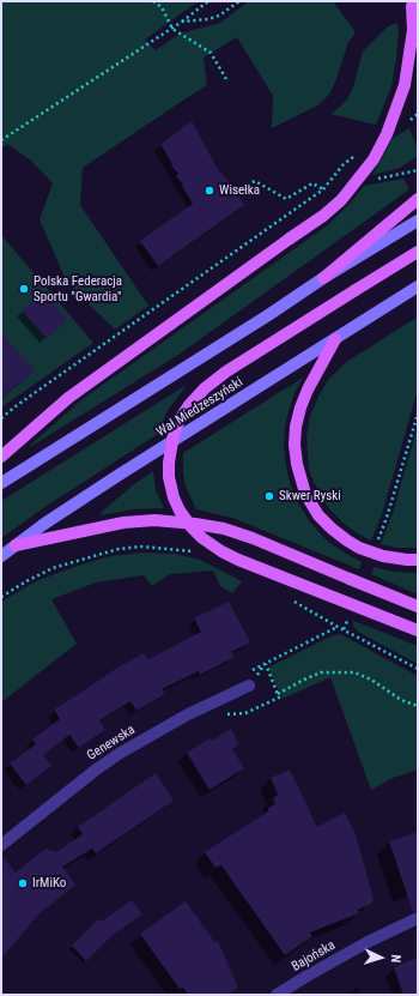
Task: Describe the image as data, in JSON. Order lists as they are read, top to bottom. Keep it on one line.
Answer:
{"streets":{"main road":["Wał Miedzeszyński"],"street":["Genewska","Bajońska"]},"places":["Wisełka","Polska Federacja Sportu \"Gwardia\"","Skwer Ryski","IrMiKo"],"north":"right"}
